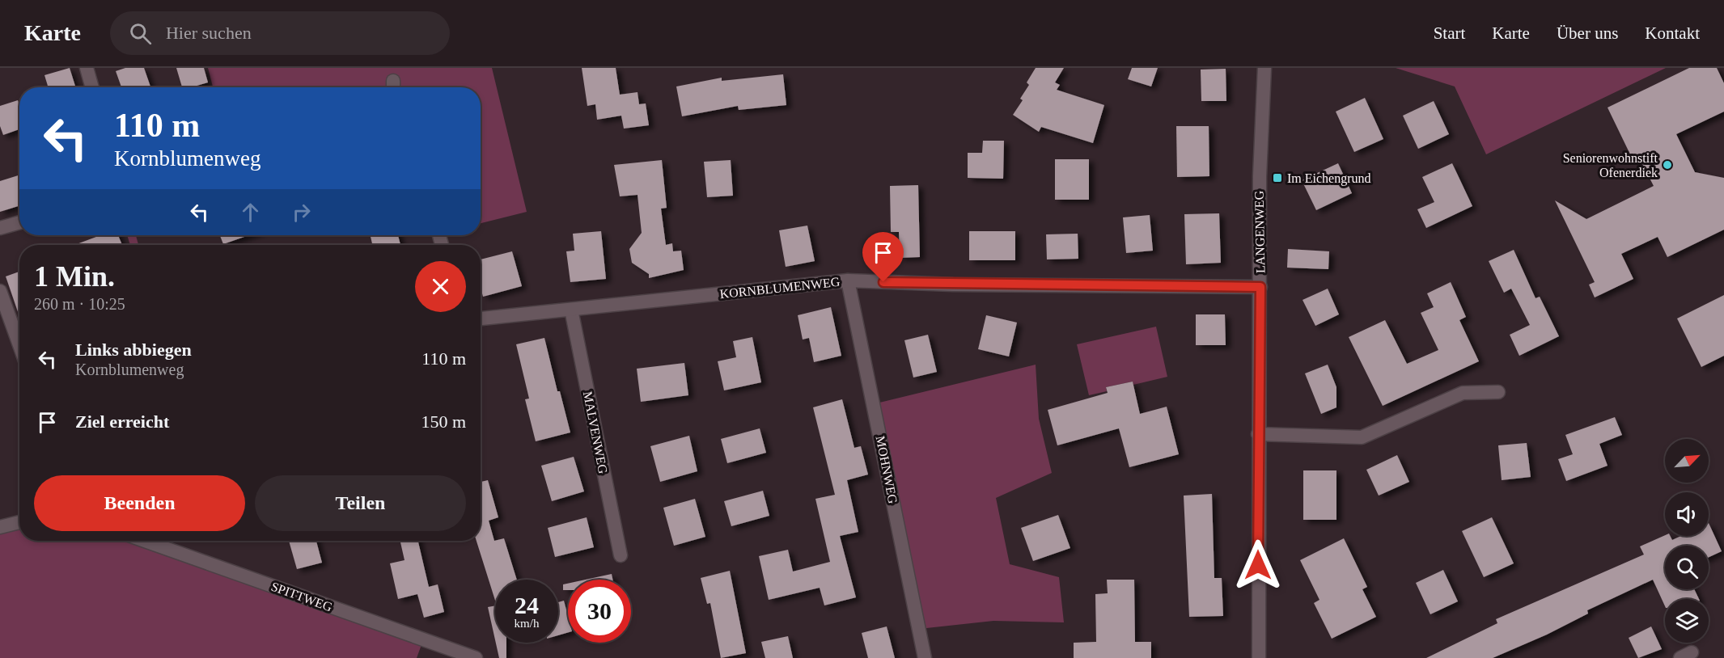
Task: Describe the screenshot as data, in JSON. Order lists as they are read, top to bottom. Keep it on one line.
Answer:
{"streets":{"street":["LANGENWEG","KORNBLUMENWEG","MALVENWEG","MOHNWEG","SPITTWEG"]},"crossings":[["LANGENWEG","KORNBLUMENWEG"],["KORNBLUMENWEG","MALVENWEG"],["KORNBLUMENWEG","MOHNWEG"]],"places":{"other":["Seniorenwohnstift Ofenerdiek"],"transit":["Im Eichengrund"]},"north":"top right","page":{"header":"Karte","search":"Hier suchen","nav":["Start","Karte","Über uns","Kontakt"],"turn":["110 m","Kornblumenweg"],"heading":["1 Min.","260 m · 10:25"],"list":[{"name":"Links abbiegen","note":"Kornblumenweg","value":"110 m"},{"name":"Ziel erreicht","value":"150 m"}],"buttons":["Beenden","Teilen"],"speed":"24 km/h","limit":"30"}}
